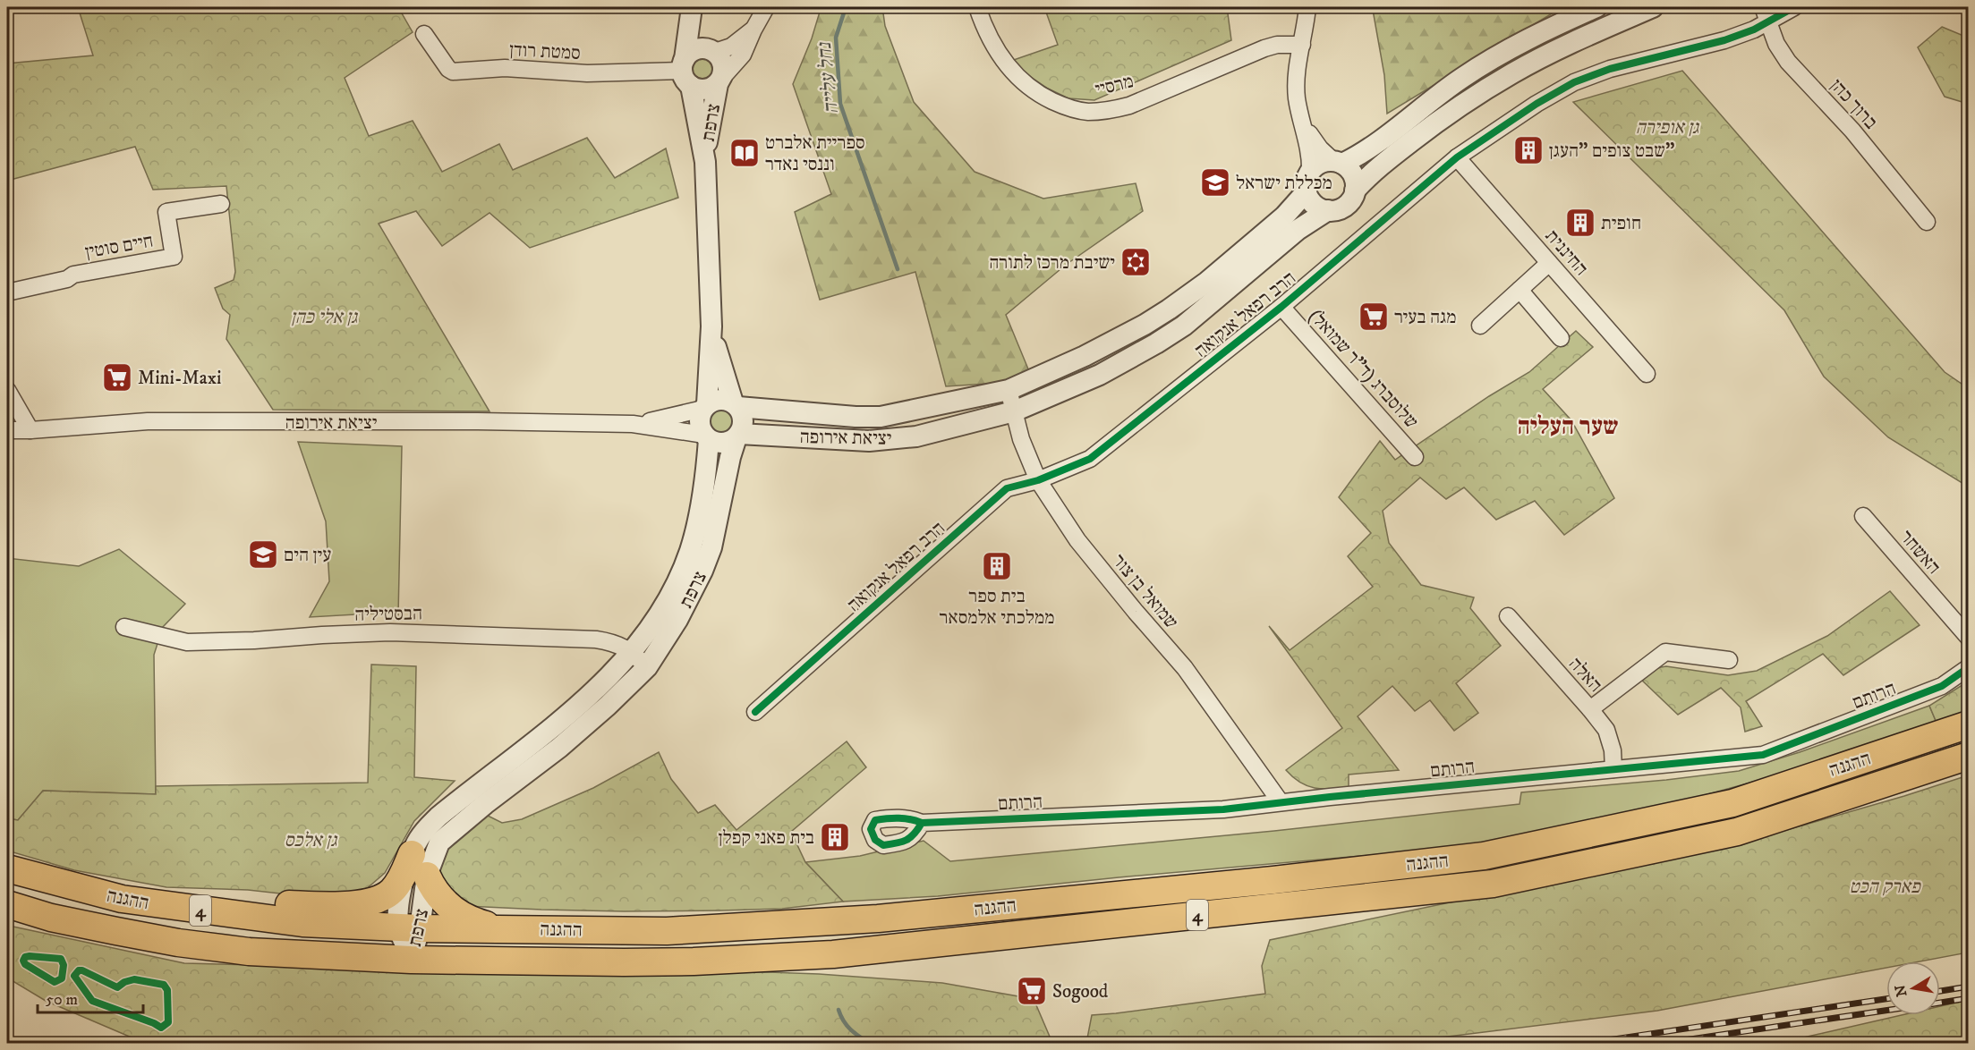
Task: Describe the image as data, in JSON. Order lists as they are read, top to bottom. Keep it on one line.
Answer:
{"streets":{"highway":["ההגנה","4"],"street":["סמטת רודן","מרסיי","ברוך כהן","צרפת","חיים סוטין","החיננית","הרב רפאל אנקואה","שלוסברג (ד\"ר שמואל)","יציאת אירופה","האשחר","שמואל בן צור","הבסטיליה","האלה","הרותם"]},"crossings":[["סמטת רודן","צרפת"],["ברוך כהן","הרב רפאל אנקואה"],["צרפת","יציאת אירופה"],["צרפת","הבסטיליה"],["צרפת","ההגנה"],["החיננית","הרב רפאל אנקואה"],["הרב רפאל אנקואה","שלוסברג (ד\"ר שמואל)"],["הרב רפאל אנקואה","יציאת אירופה"],["הרב רפאל אנקואה","שמואל בן צור"],["יציאת אירופה","שמואל בן צור"],["שמואל בן צור","הרותם"],["האלה","הרותם"]],"districts":["שער העליה"],"water":["נחל עלייה"],"parks":["גן אופירה","גן אלי כהן","גן אלכס","פארק הכט"],"places":{"building":["שבט צופים \"העגן\"","חופית","בית ספר ממלכתי אלמסאר","בית פאני קפלן"],"library":["ספריית אלברט וננסי נאדר"],"school or university":["מכללת ישראל","עין הים"],"synagogue":["ישיבת מרכז לתורה"],"supermarket":["מגה בעיר","Mini-Maxi","Sogood"]},"scale_bar":"50 m","north":"left"}
